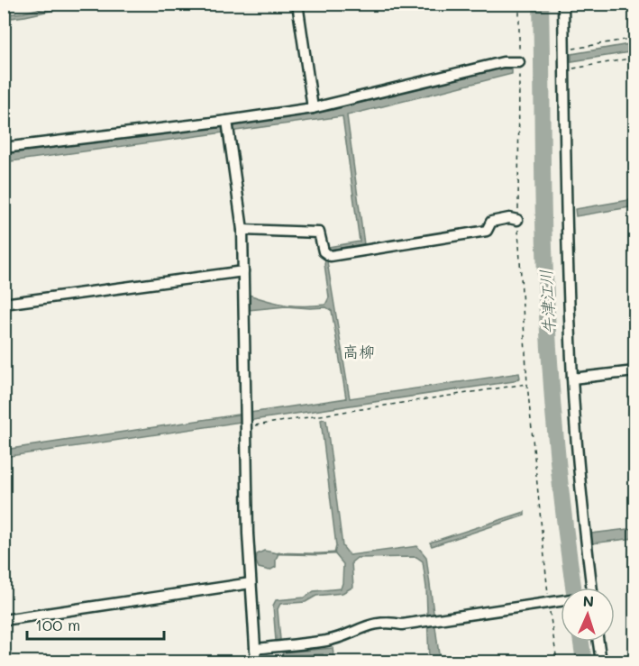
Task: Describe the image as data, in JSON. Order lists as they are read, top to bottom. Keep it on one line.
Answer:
{"districts":["高柳"],"water":["牛津江川"],"scale_bar":"100 m","north":"top"}
